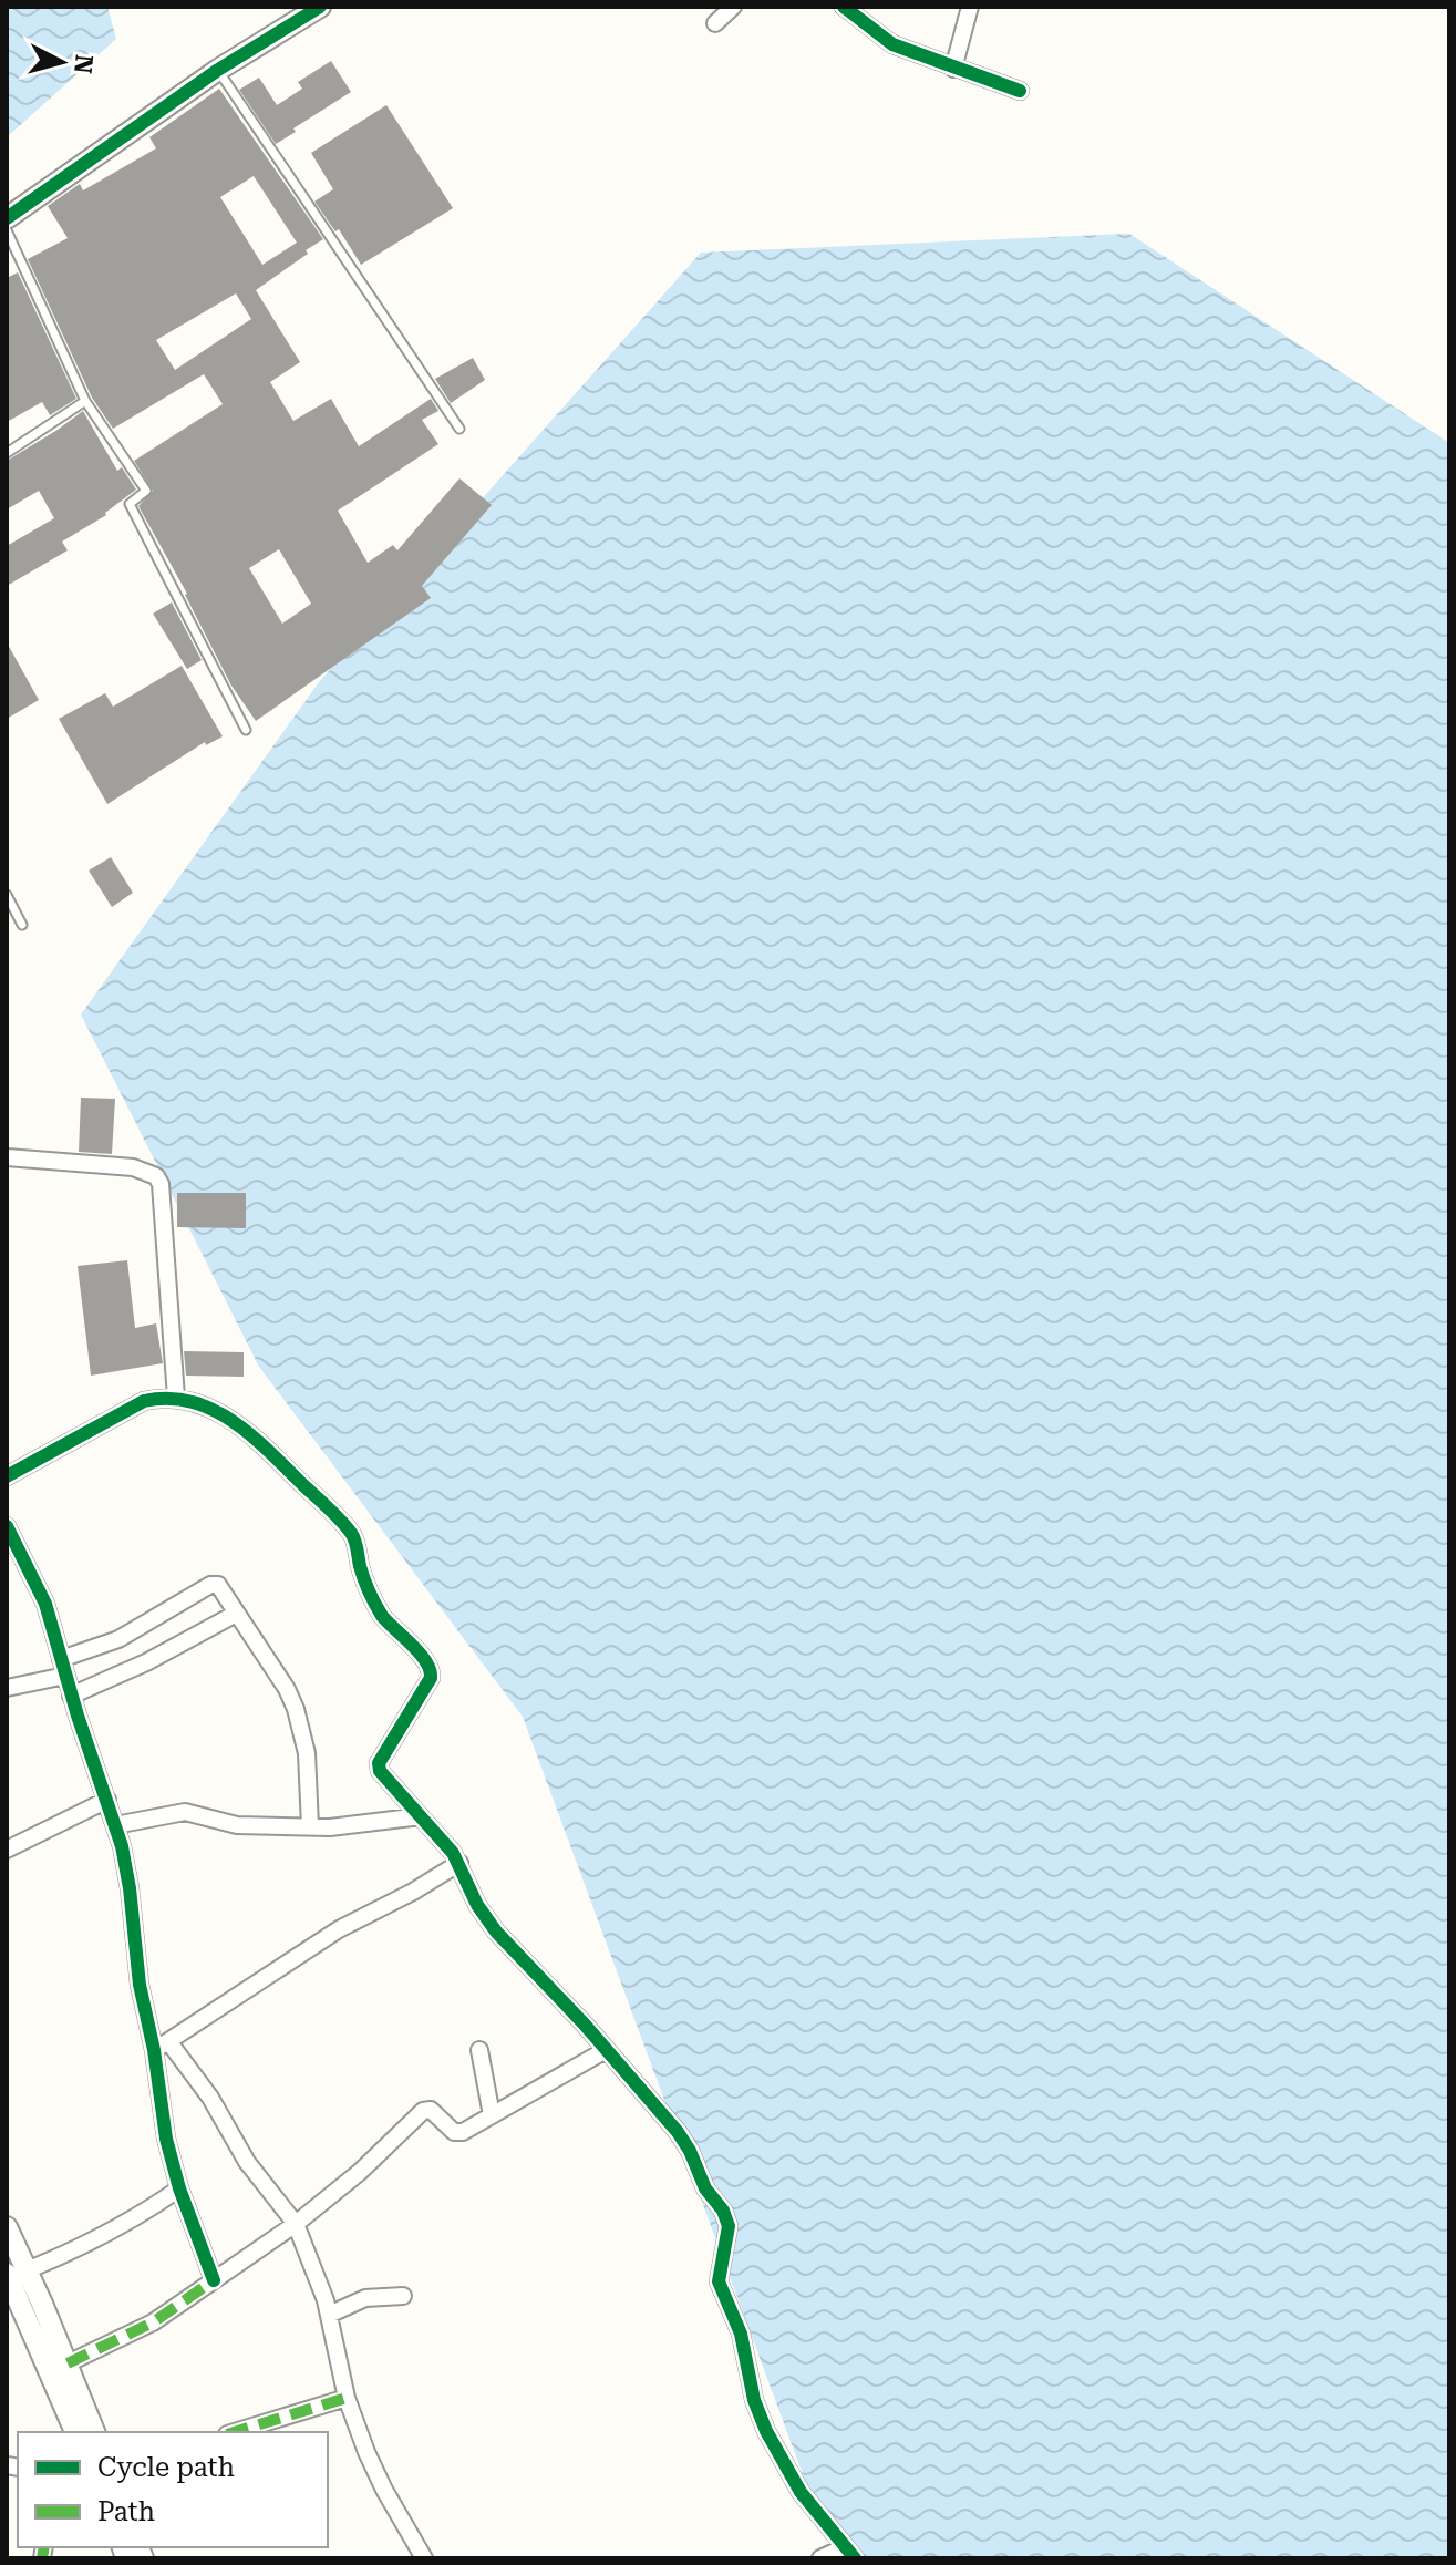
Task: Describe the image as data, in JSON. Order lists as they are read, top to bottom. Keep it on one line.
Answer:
{"legend":["Cycle path","Path"],"north":"right"}
